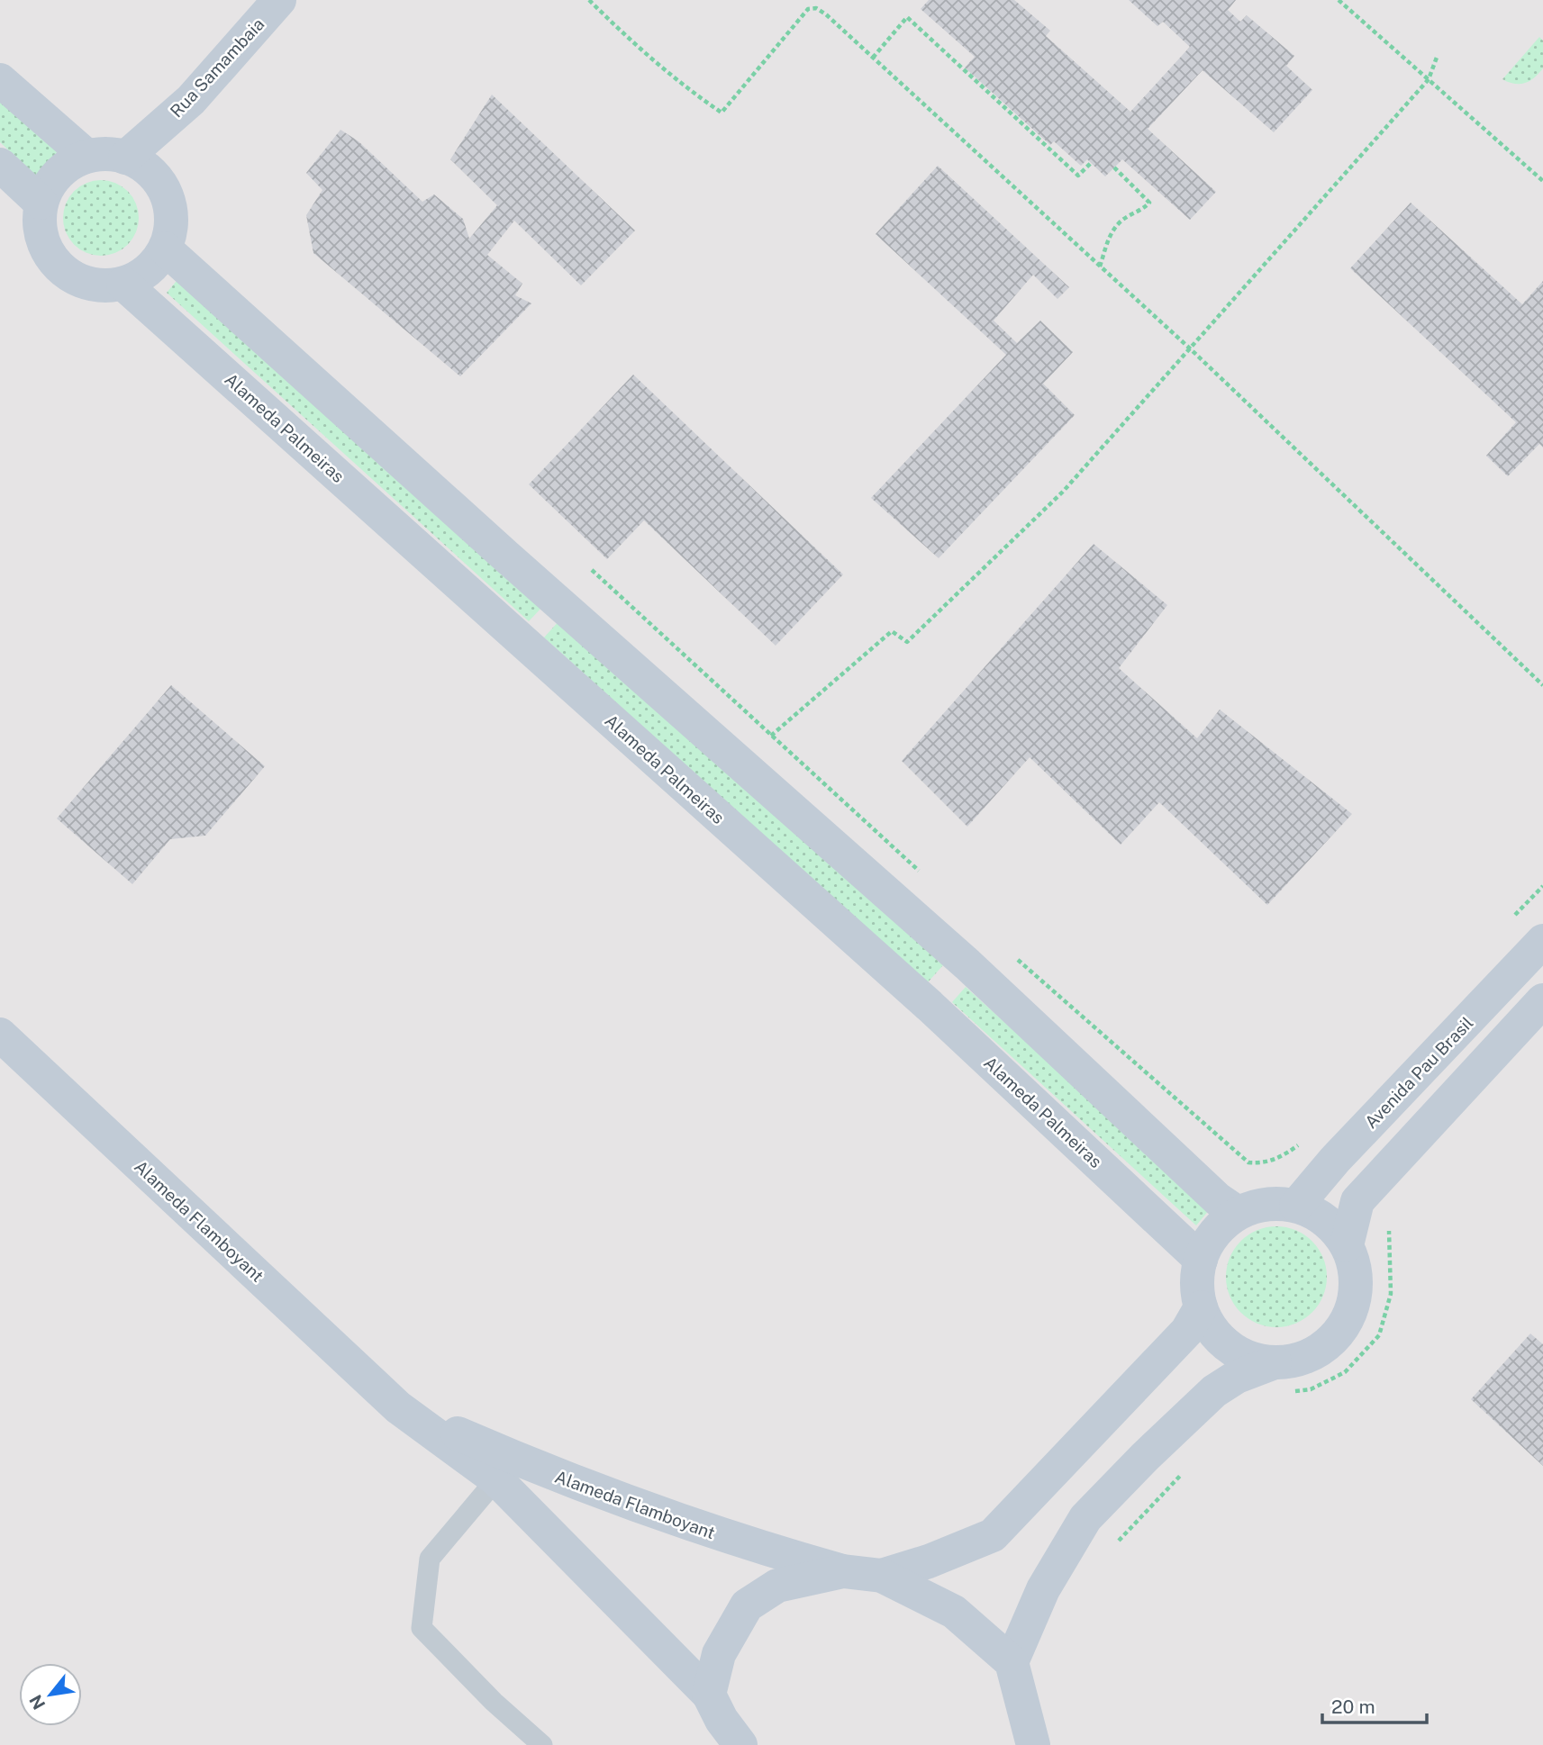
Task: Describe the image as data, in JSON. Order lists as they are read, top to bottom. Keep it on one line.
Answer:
{"streets":{"street":["Rua Samambaia","Alameda Palmeiras","Avenida Pau Brasil","Alameda Flamboyant"]},"crossings":[["Rua Samambaia","Alameda Palmeiras"],["Alameda Palmeiras","Avenida Pau Brasil"]],"scale_bar":"20 m","north":"bottom left"}
